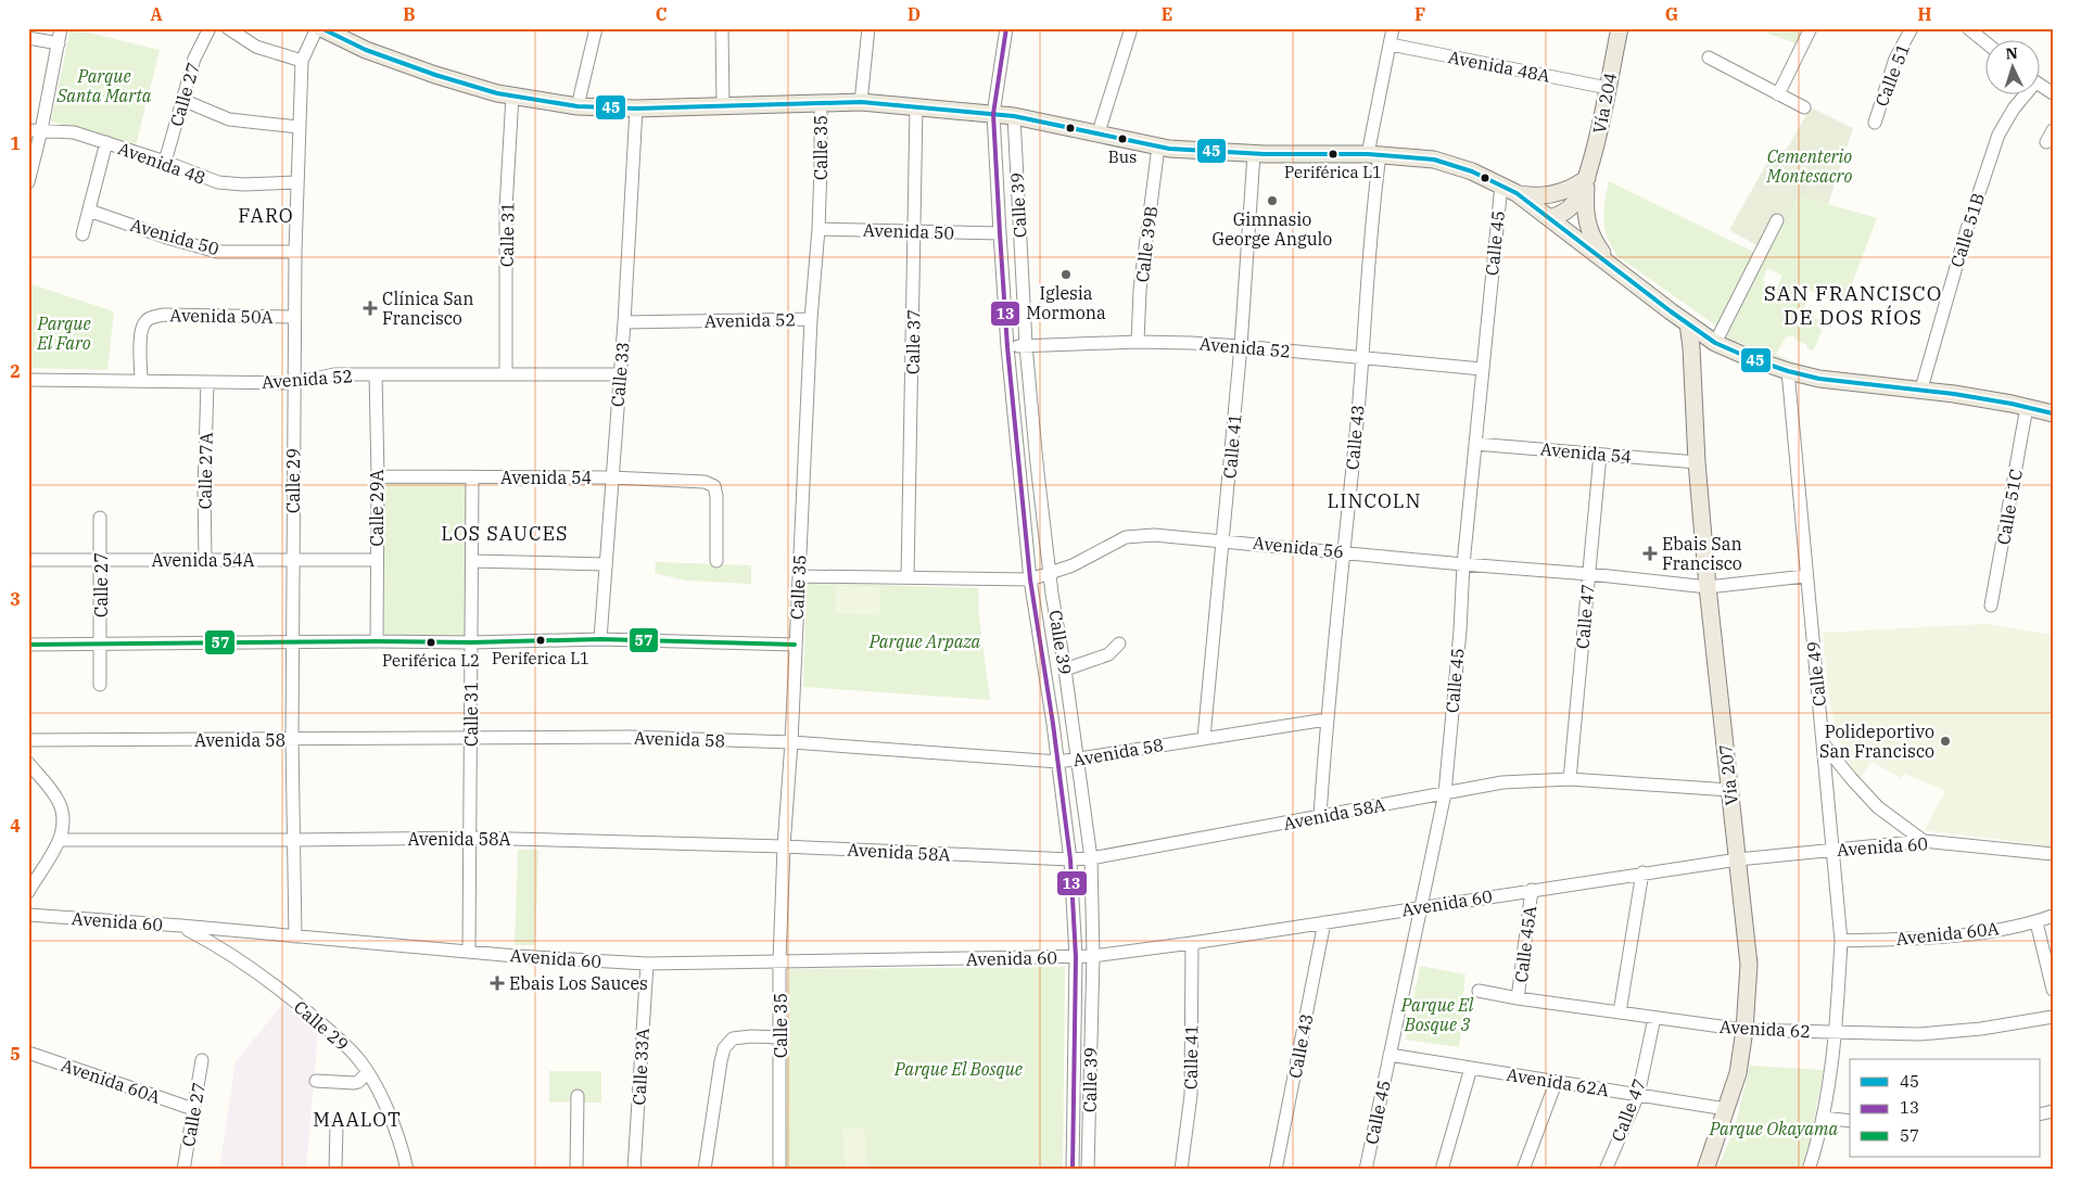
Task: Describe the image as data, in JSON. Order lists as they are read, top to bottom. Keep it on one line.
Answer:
{"streets":{"main road":["Vía 204","Vía 207"],"street":["Avenida 48A","Calle 51","Calle 27","Calle 35","Avenida 48","Calle 39","Calle 51B","Avenida 50","Calle 31","Calle 45","Calle 39B","Avenida 50A","Avenida 52","Calle 37","Calle 33","Calle 43","Calle 41","Avenida 54","Calle 27A","Calle 29","Calle 51C","Calle 29A","Avenida 56","Avenida 54A","Calle 47","Calle 49","Avenida 58","Avenida 58A","Avenida 60","Avenida 60A","Calle 45A","Avenida 62","Calle 33A","Avenida 62A"]},"crossings":[["Avenida 48A","Vía 204"],["Avenida 48A","Calle 43"],["Calle 27","Avenida 48"],["Calle 27","Avenida 54A"],["Calle 27","Avenida 60A"],["Calle 35","Avenida 50"],["Calle 35","Avenida 52"],["Calle 35","Avenida 56"],["Calle 35","Avenida 58"],["Calle 35","Avenida 58A"],["Calle 35","Avenida 60"],["Avenida 48","Calle 29"],["Calle 39","Avenida 50"],["Calle 39","Avenida 52"],["Calle 39","Avenida 56"],["Calle 39","Avenida 58"],["Calle 39","Avenida 58A"],["Calle 39","Avenida 60"],["Avenida 50","Calle 37"],["Avenida 50","Calle 29"],["Calle 31","Avenida 52"],["Calle 31","Avenida 54"],["Calle 31","Avenida 58"],["Calle 31","Avenida 58A"],["Calle 31","Avenida 60"],["Calle 45","Avenida 52"],["Calle 45","Avenida 54"],["Calle 45","Avenida 56"],["Calle 45","Avenida 58A"],["Calle 45","Avenida 60"],["Calle 45","Avenida 62A"],["Calle 39B","Avenida 52"],["Avenida 50A","Avenida 52"],["Avenida 50A","Calle 29"],["Avenida 52","Calle 33"],["Avenida 52","Calle 43"],["Avenida 52","Calle 41"],["Avenida 52","Calle 27A"],["Avenida 52","Calle 29"],["Avenida 52","Calle 29A"],["Calle 37","Avenida 56"],["Calle 33","Avenida 54"],["Calle 43","Avenida 56"],["Calle 43","Avenida 58"],["Calle 43","Avenida 58A"],["Calle 43","Avenida 60"],["Calle 41","Avenida 56"],["Calle 41","Avenida 58"],["Calle 41","Avenida 60"],["Avenida 54","Calle 29A"],["Avenida 54","Calle 47"],["Avenida 54","Vía 207"],["Calle 27A","Avenida 54A"],["Calle 29","Avenida 54A"],["Calle 29","Avenida 58"],["Calle 29","Avenida 58A"],["Calle 29","Avenida 60"],["Calle 29A","Avenida 54A"],["Avenida 56","Calle 47"],["Avenida 56","Calle 49"],["Avenida 56","Vía 207"],["Calle 47","Avenida 58A"],["Calle 47","Avenida 62"],["Calle 47","Avenida 62A"],["Calle 49","Avenida 60"],["Calle 49","Avenida 60A"],["Calle 49","Avenida 62"],["Vía 207","Avenida 58A"],["Vía 207","Avenida 60"],["Vía 207","Avenida 62"],["Vía 207","Avenida 62A"],["Avenida 60","Calle 45A"],["Avenida 60","Calle 33A"],["Calle 45A","Avenida 62"]],"districts":["FARO","SAN FRANCISCO DE DOS RÍOS","LINCOLN","LOS SAUCES","MAALOT"],"parks":["Parque Santa Marta","Cementerio Montesacro","Parque El Faro","Parque Arpaza","Parque El Bosque 3","Parque El Bosque","Parque Okayama"],"places":{"other":["Bus","Periférica L1","Gimnasio George Angulo","Iglesia Mormona","Periferica L1","Periférica L2","Polideportivo San Francisco"],"health":["Clínica San Francisco","Ebais San Francisco","Ebais Los Sauces"]},"lines":["transit line 45","transit line 13","transit line 57"],"legend":["45","13","57"],"north":"top","grid":{"columns":["A","B","C","D","E","F","G","H"],"rows":["1","2","3","4","5"]}}
